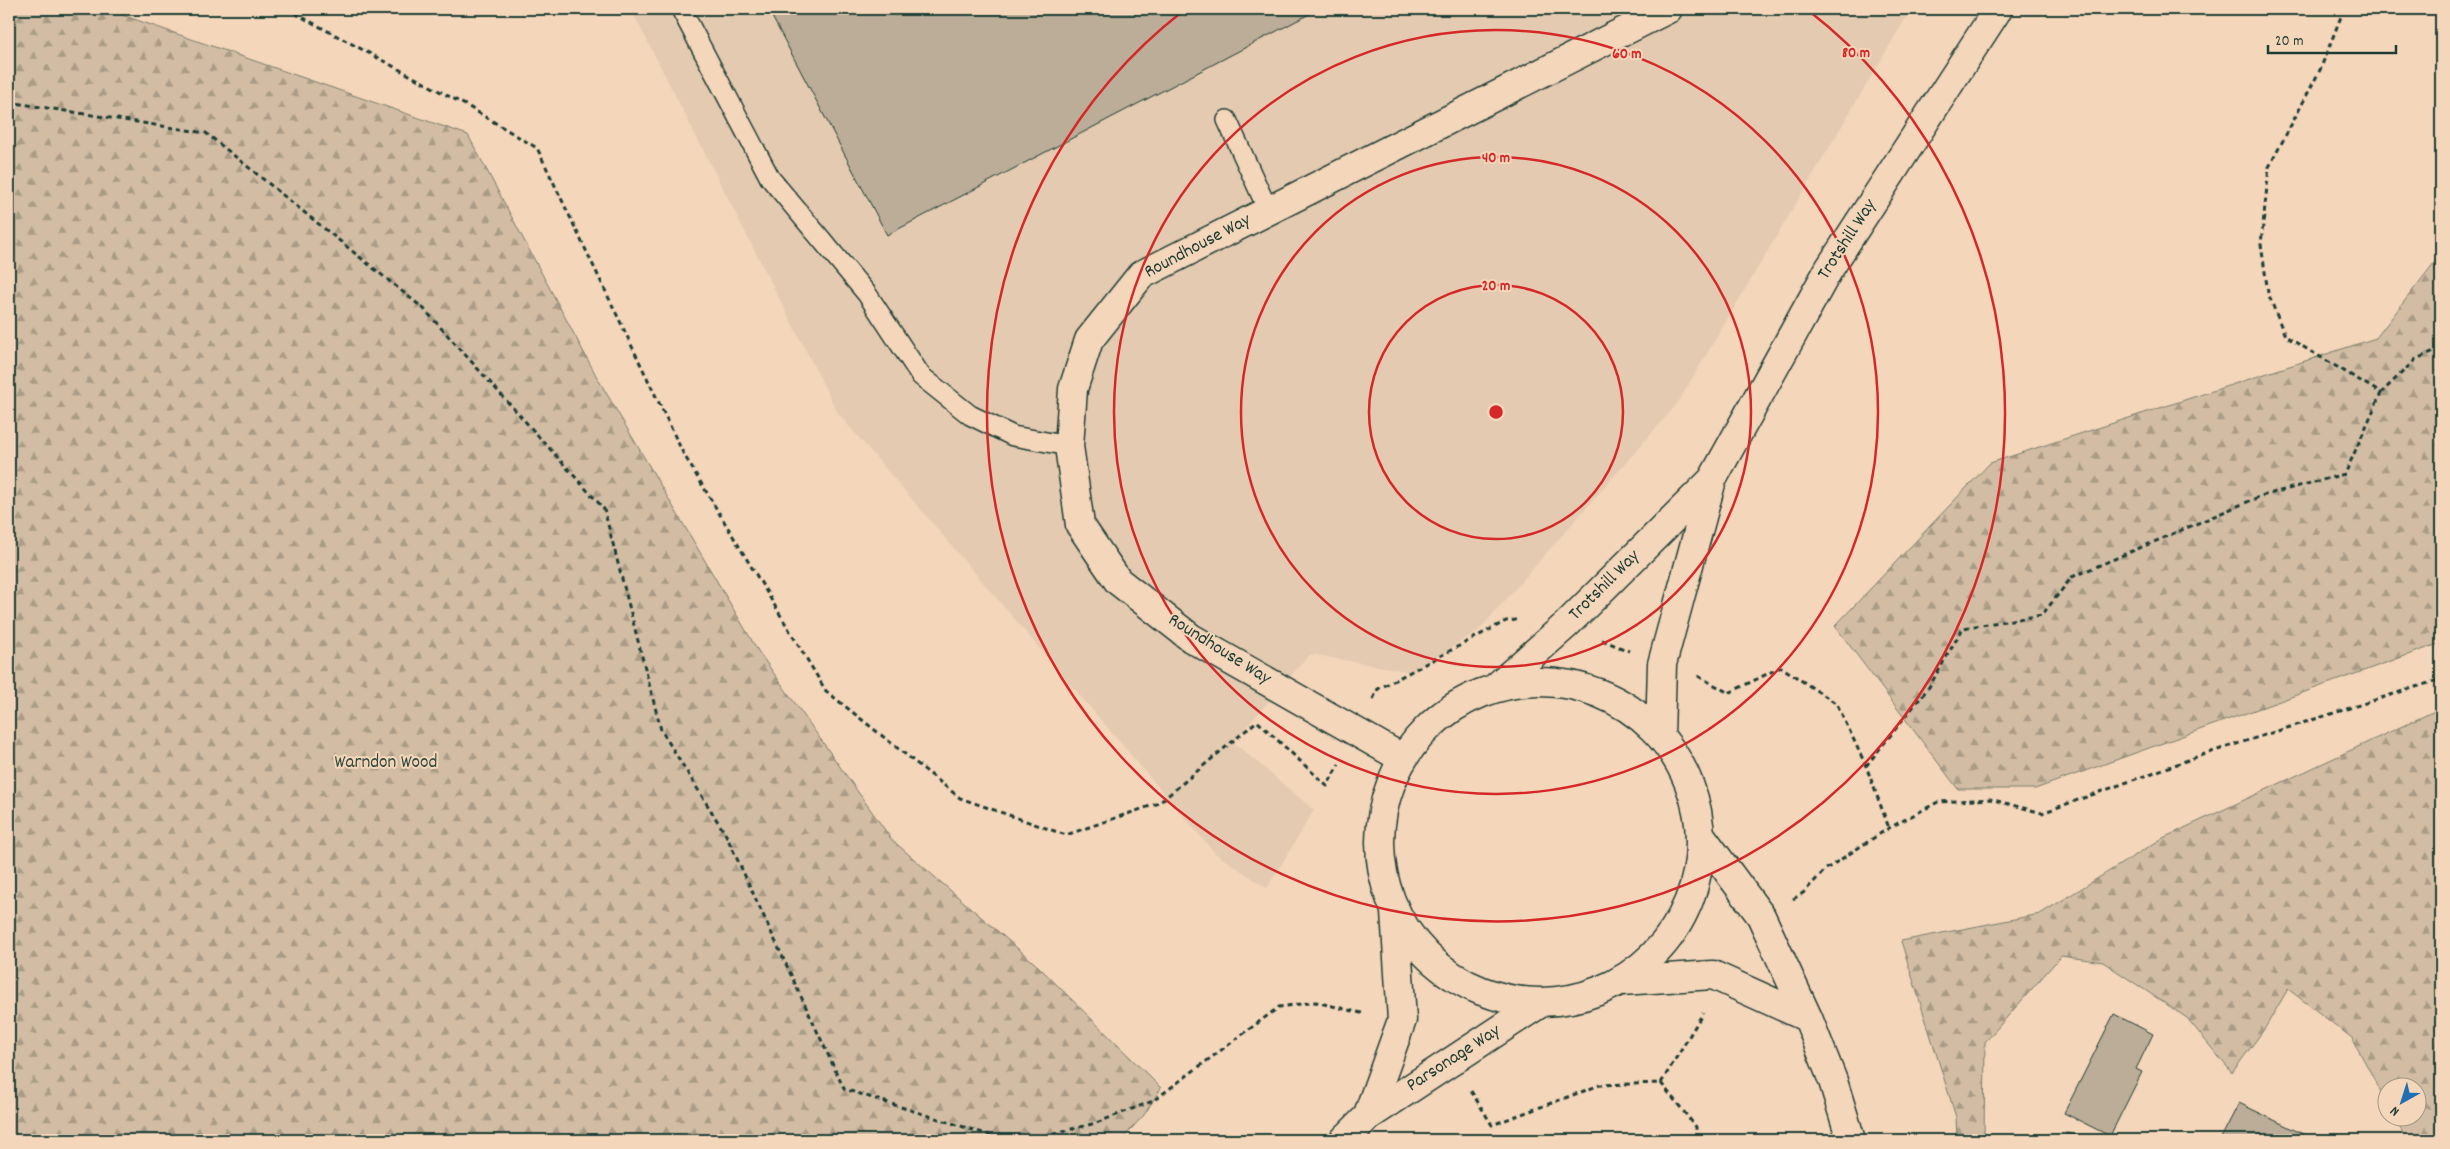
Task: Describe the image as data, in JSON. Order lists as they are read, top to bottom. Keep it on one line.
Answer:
{"streets":{"main road":["Trotshill Way","Roundhouse Way","Parsonage Way"]},"parks":["Warndon Wood"],"scale_bar":"20 m","north":"bottom left","rings":["80 m","60 m","40 m","20 m"]}
